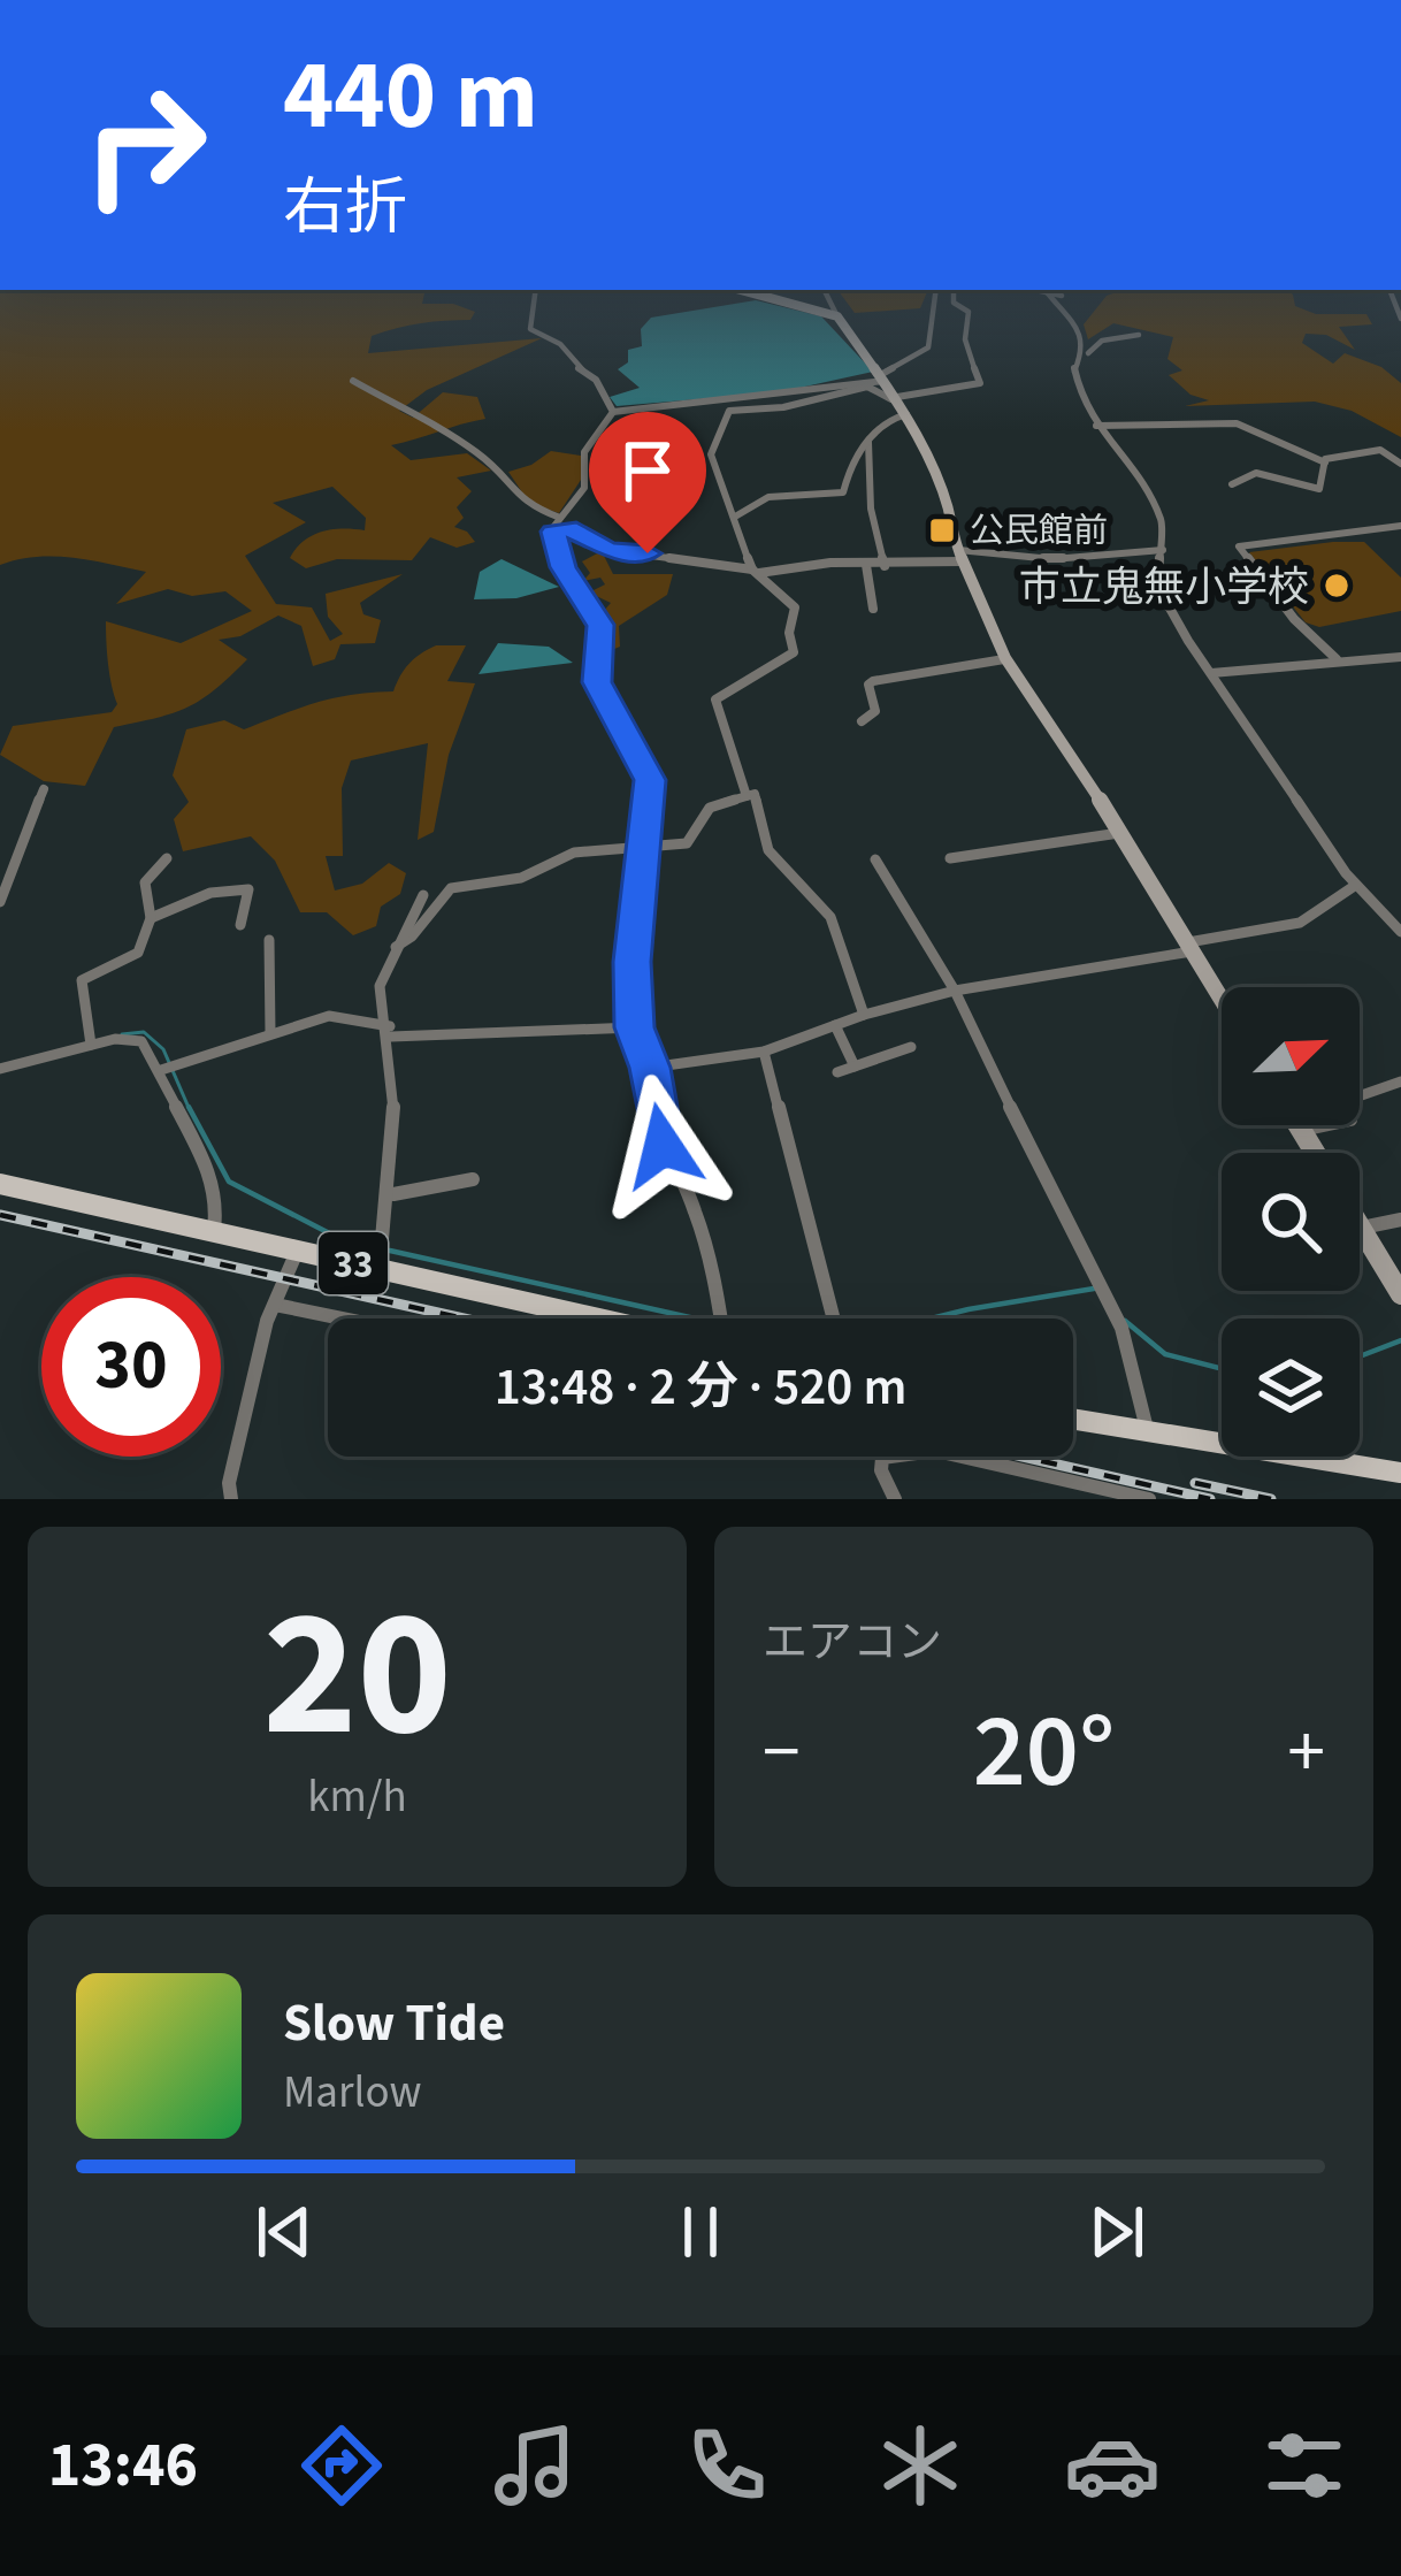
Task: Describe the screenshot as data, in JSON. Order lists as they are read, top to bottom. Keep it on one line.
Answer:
{"streets":{"main road":["33"]},"places":{"transit":["公民館前"],"other":["市立鬼無小学校"]},"north":"top right","page":{"turn":["440 m","右折"],"limit":"30","trip":"13:48 · 2 分 · 520 m","tile":[["20","km/h"],"エアコン"],"heat":["−","20°","+"],"song":["Slow Tide","Marlow"],"tabs":"13:46"}}
